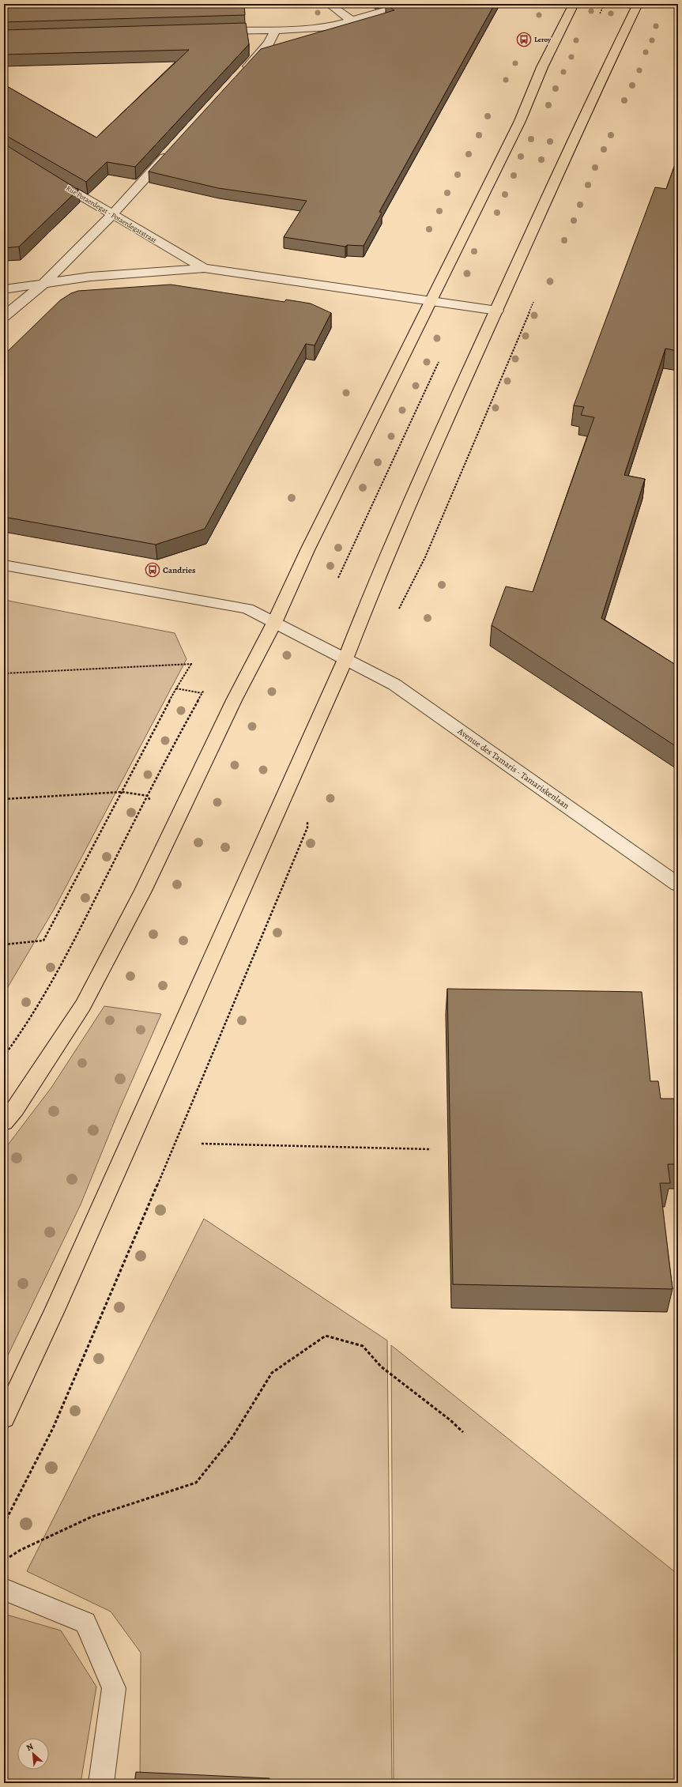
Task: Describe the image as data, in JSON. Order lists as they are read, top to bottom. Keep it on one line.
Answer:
{"streets":{"street":["Rue Potaerdegat - Potaerdegatstraat","Avenue des Tamaris - Tamariskenlaan"]},"places":{"bus stop":["Leroy","Candries"]},"north":"top left"}
